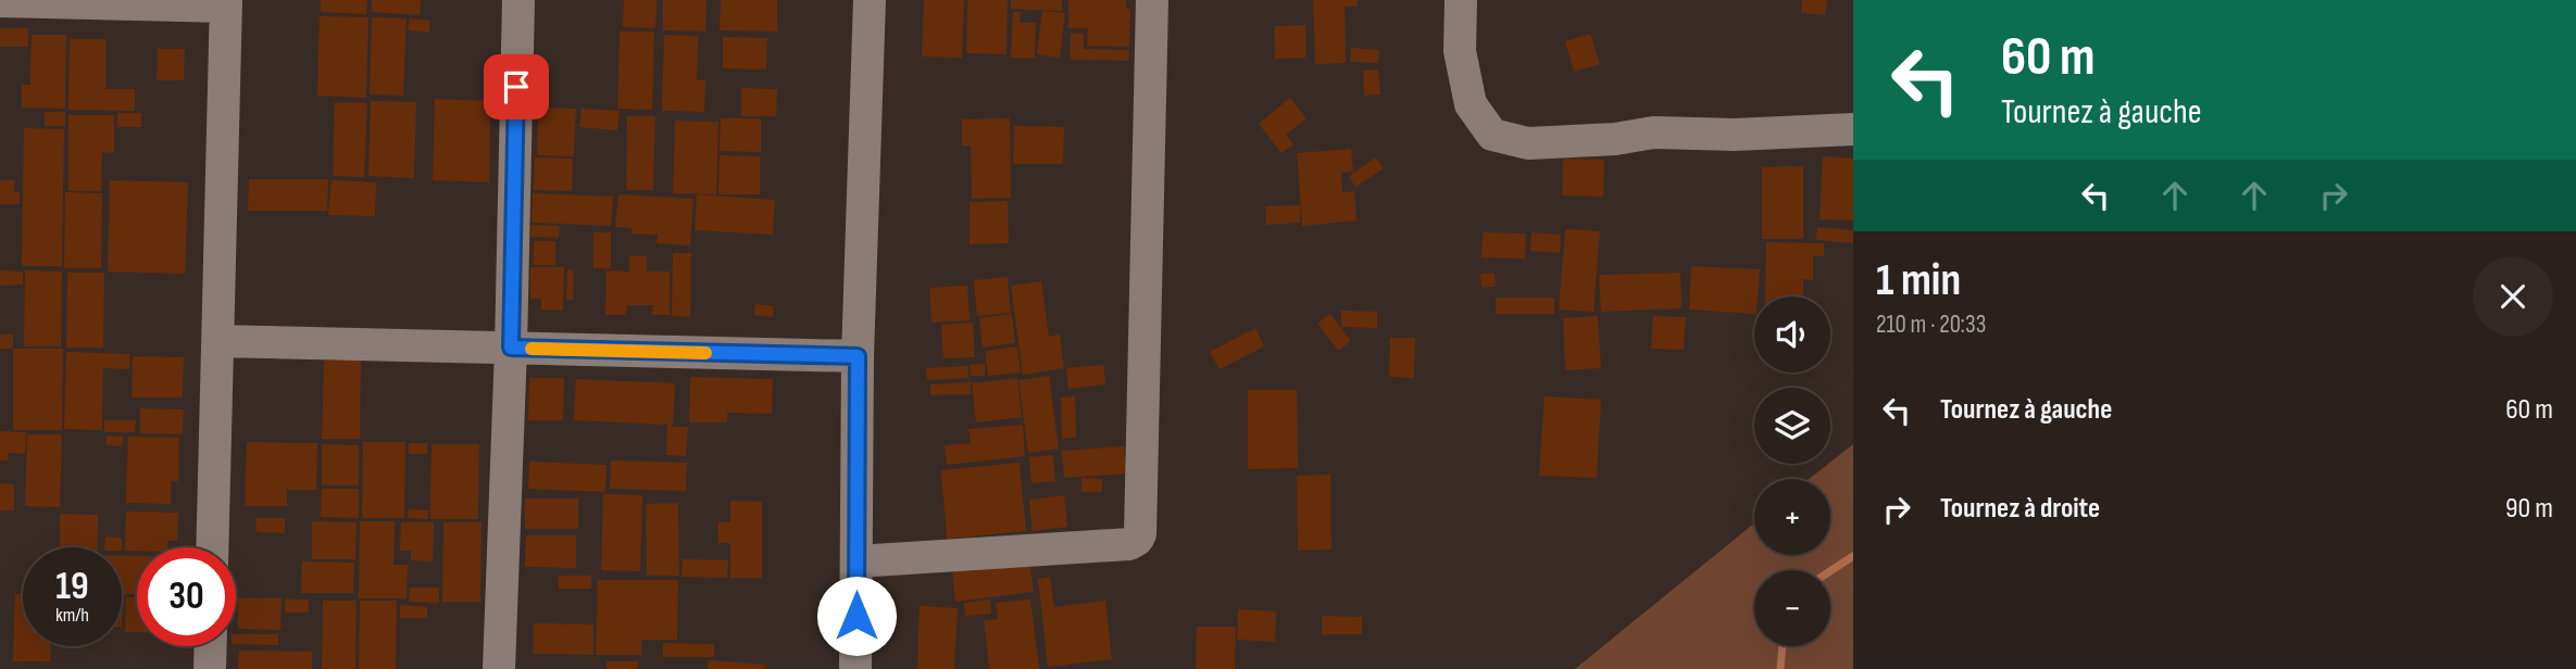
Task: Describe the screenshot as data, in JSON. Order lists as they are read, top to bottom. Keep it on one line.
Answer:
{"page":{"turn":["60 m","Tournez à gauche"],"heading":["1 min","210 m · 20:33"],"map_buttons":["+","−"],"list":[{"name":"Tournez à gauche","value":"60 m"},{"name":"Tournez à droite","value":"90 m"}],"speed":"19 km/h","limit":"30"}}
